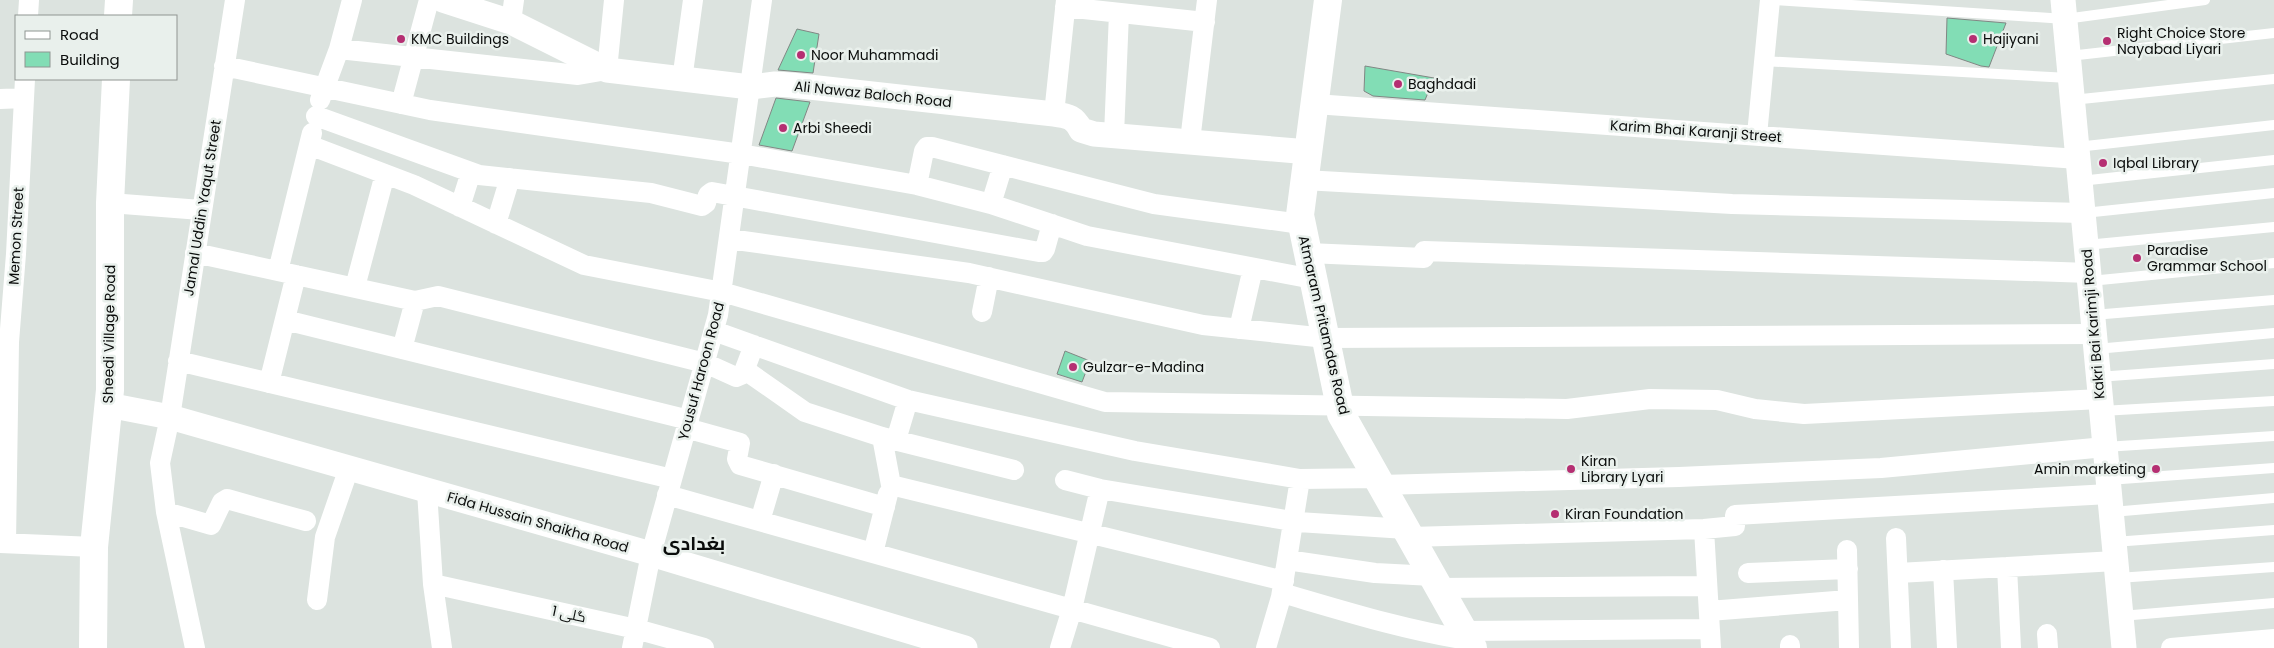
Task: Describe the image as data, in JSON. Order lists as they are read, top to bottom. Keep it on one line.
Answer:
{"streets":{"main road":["Atmaram Pritamdas Road","Sheedi Village Road"],"street":["Ali Nawaz Baloch Road","Karim Bhai Karanji Street","Jamal Uddin Yaqut Street","Memon Street","Kakri Bai Karimji Road","Yousuf Haroon Road","Fida Hussain Shaikha Road","گلی 1"]},"crossings":[["Ali Nawaz Baloch Road","Atmaram Pritamdas Road"],["Ali Nawaz Baloch Road","Yousuf Haroon Road"],["Karim Bhai Karanji Street","Kakri Bai Karimji Road"],["Karim Bhai Karanji Street","Atmaram Pritamdas Road"],["Jamal Uddin Yaqut Street","Fida Hussain Shaikha Road"],["Sheedi Village Road","Fida Hussain Shaikha Road"],["Yousuf Haroon Road","Fida Hussain Shaikha Road"],["Yousuf Haroon Road","گلی 1"]],"districts":["بغدادی"],"places":["KMC Buildings","Hajiyani","Right Choice Store Nayabad Liyari","Noor Muhammadi","Baghdadi","Arbi Sheedi","Iqbal Library","Paradise Grammar School","Gulzar-e-Madina","Kiran Library Lyari","Amin marketing","Kiran Foundation"],"legend":["Road","Building"]}
